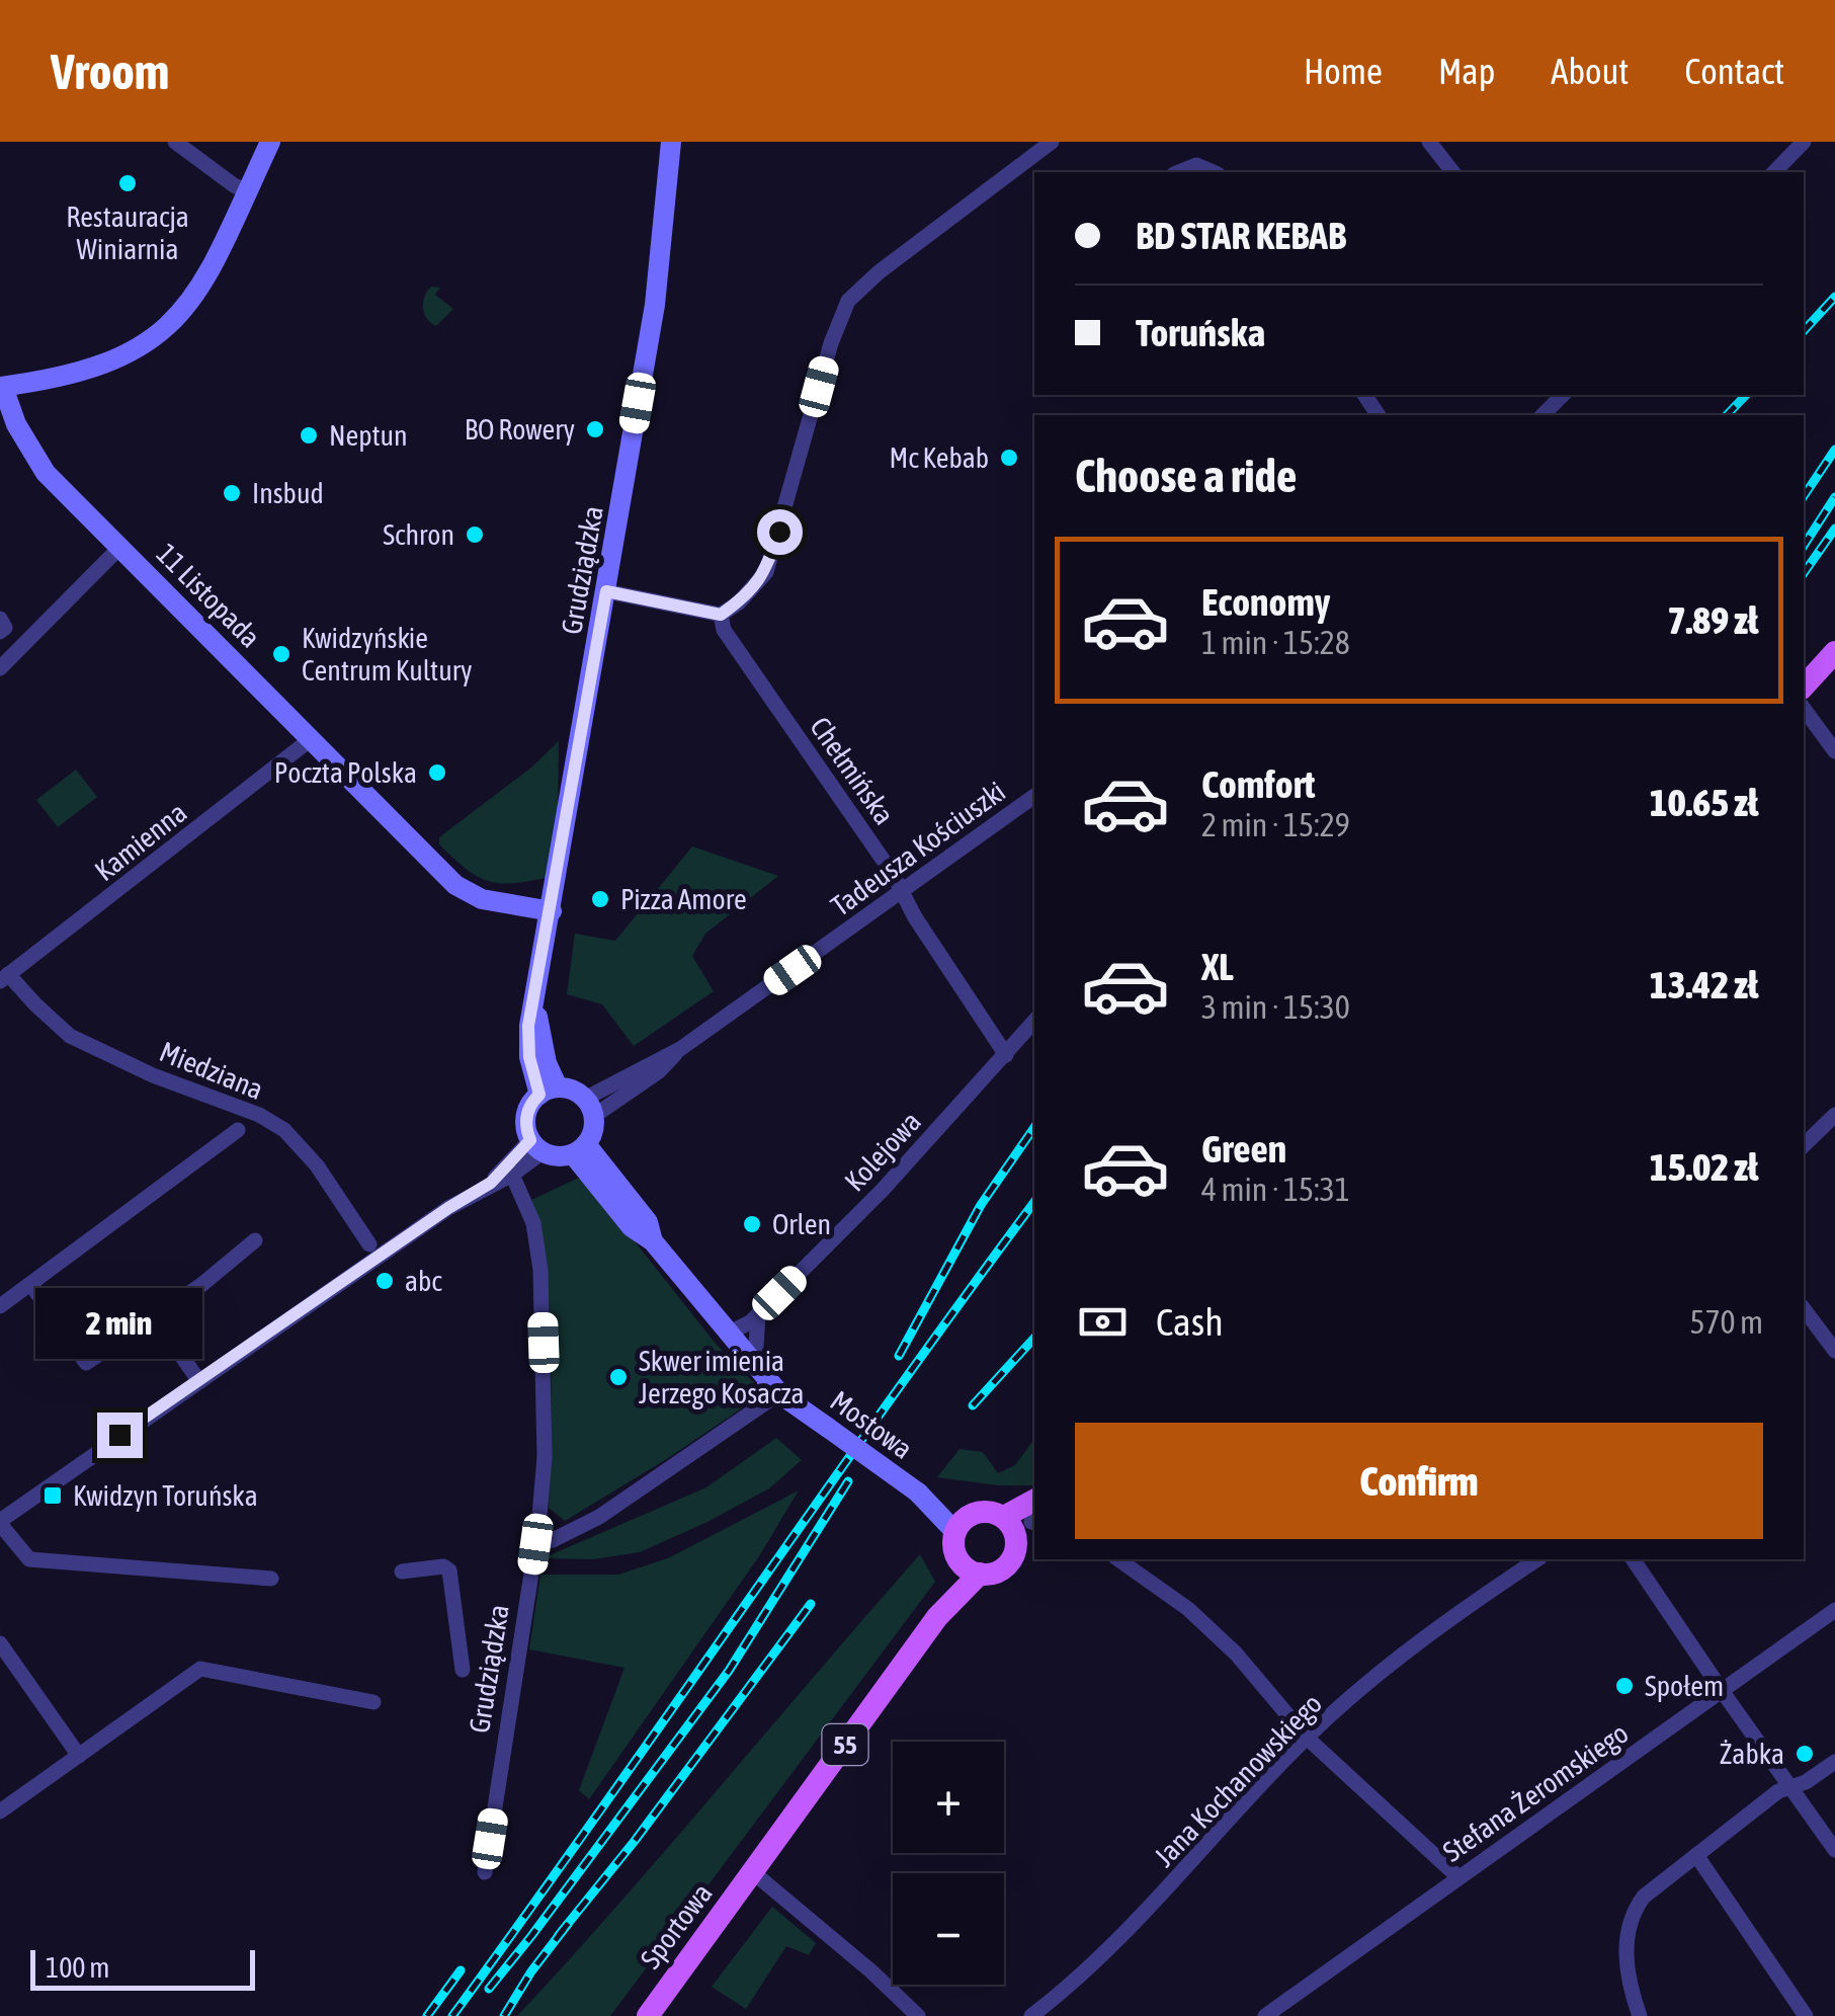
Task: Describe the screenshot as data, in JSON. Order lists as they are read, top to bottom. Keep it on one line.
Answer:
{"streets":{"main road":["55","Sportowa"],"street":["Grudziądzka","11 Listopada","Chełmińska","Kamienna","Tadeusza Kościuszki","Miedziana","Kolejowa","Mostowa","Jana Kochanowskiego","Stefana Żeromskiego"]},"crossings":[["Grudziądzka","11 Listopada"],["Grudziądzka","Tadeusza Kościuszki"],["Grudziądzka","Mostowa"],["11 Listopada","Kamienna"],["Chełmińska","Tadeusza Kościuszki"],["Chełmińska","Kolejowa"],["Kamienna","Miedziana"],["Tadeusza Kościuszki","Mostowa"],["Kolejowa","Mostowa"],["Mostowa","55"],["55","Sportowa"]],"places":{"other":["Restauracja Winiarnia","BO Rowery","Neptun","Mc Kebab","Insbud","Schron","Kwidzyńskie Centrum Kultury","Poczta Polska","Pizza Amore","Orlen","abc","Skwer imienia Jerzego Kosacza","Społem","Żabka"],"transit":["Kwidzyn Toruńska"]},"scale_bar":"100 m","page":{"header":"Vroom","nav":["Home","Map","About","Contact"],"banner":["BD STAR KEBAB","Toruńska"],"heading":"Choose a ride","list":[{"name":"Economy","note":"1 min · 15:28","value":"7.89 zł"},{"name":"Comfort","note":"2 min · 15:29","value":"10.65 zł"},{"name":"XL","note":"3 min · 15:30","value":"13.42 zł"},{"name":"Green","note":"4 min · 15:31","value":"15.02 zł"}],"pay":["Cash","570 m"],"bubble":"2 min","buttons":"Confirm","map_buttons":["+","−"],"scale":"100 m"}}
